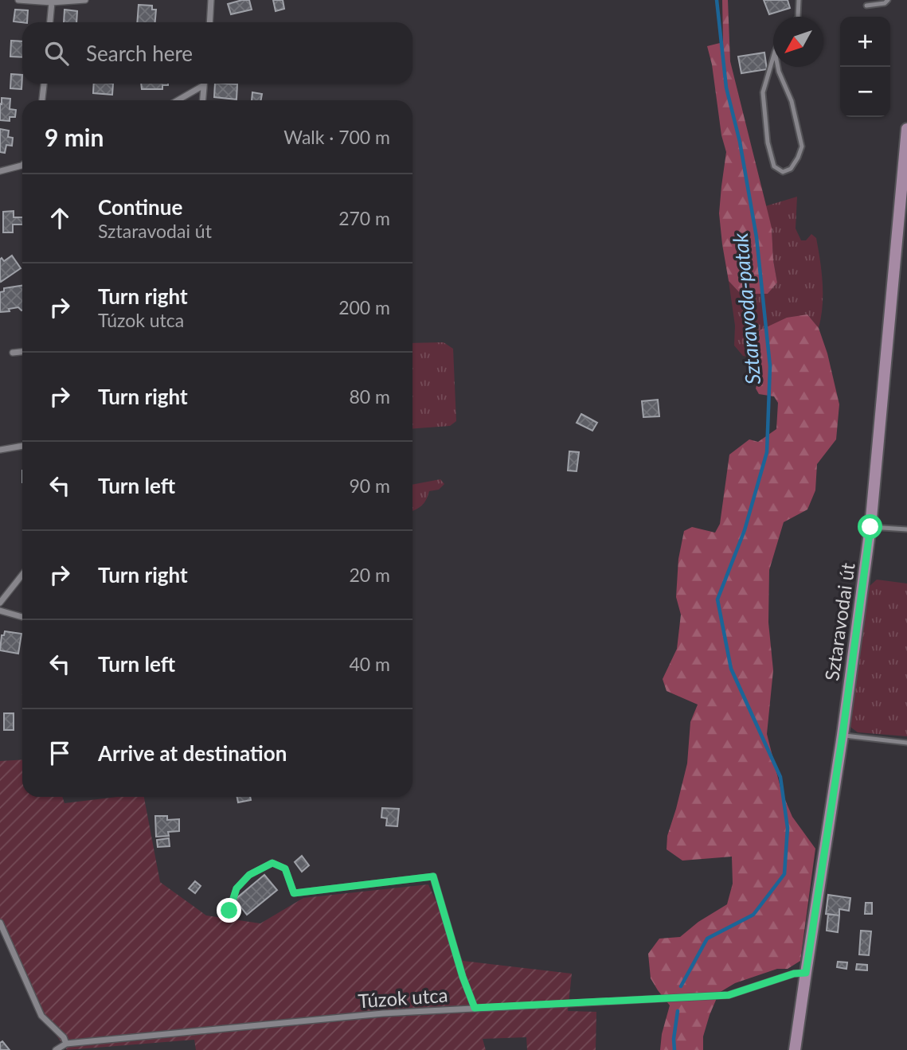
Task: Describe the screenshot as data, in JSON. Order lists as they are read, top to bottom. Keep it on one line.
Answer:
{"streets":{"street":["Sztaravodai út","Túzok utca"]},"crossings":[["Sztaravodai út","Túzok utca"]],"water":["Sztaravoda-patak"],"north":"bottom left","page":{"map_buttons":["+","−"],"search":"Search here","heading":["9 min","Walk · 700 m"],"list":[["Continue","Sztaravodai út","270 m"],["Turn right","Túzok utca","200 m"],["Turn right","80 m"],["Turn left","90 m"],["Turn right","20 m"],["Turn left","40 m"],"Arrive at destination"]}}
